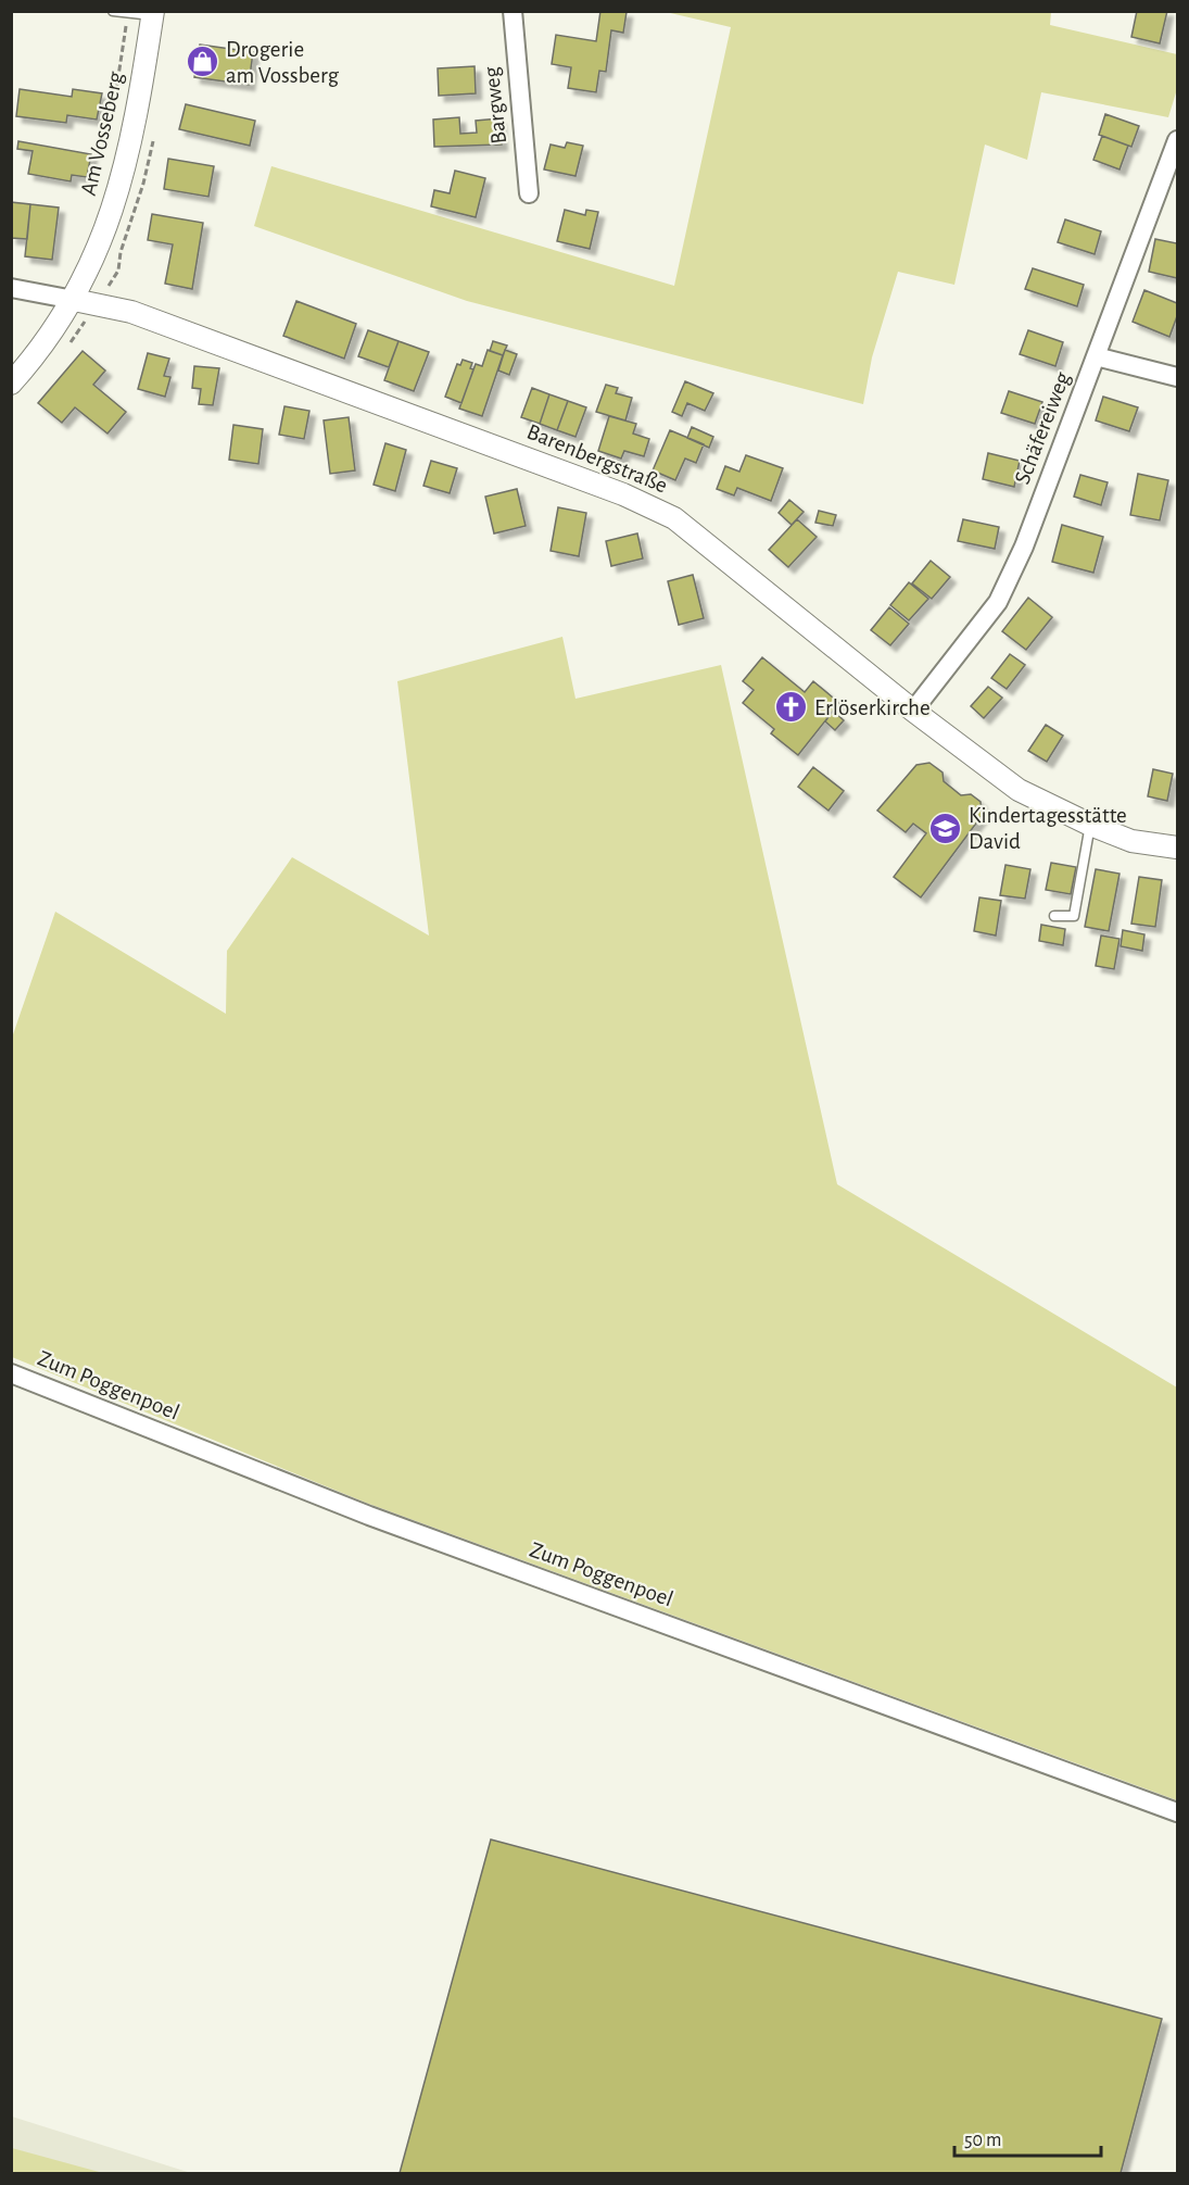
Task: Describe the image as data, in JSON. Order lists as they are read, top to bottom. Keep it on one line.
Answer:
{"streets":{"street":["Bargweg","Am Vosseberg","Schäfereiweg","Barenbergstraße","Zum Poggenpoel"]},"crossings":[["Am Vosseberg","Barenbergstraße"],["Schäfereiweg","Barenbergstraße"]],"places":{"shop":["Drogerie am Vossberg"],"church":["Erlöserkirche"],"school or university":["Kindertagesstätte David"]},"scale_bar":"50 m"}
